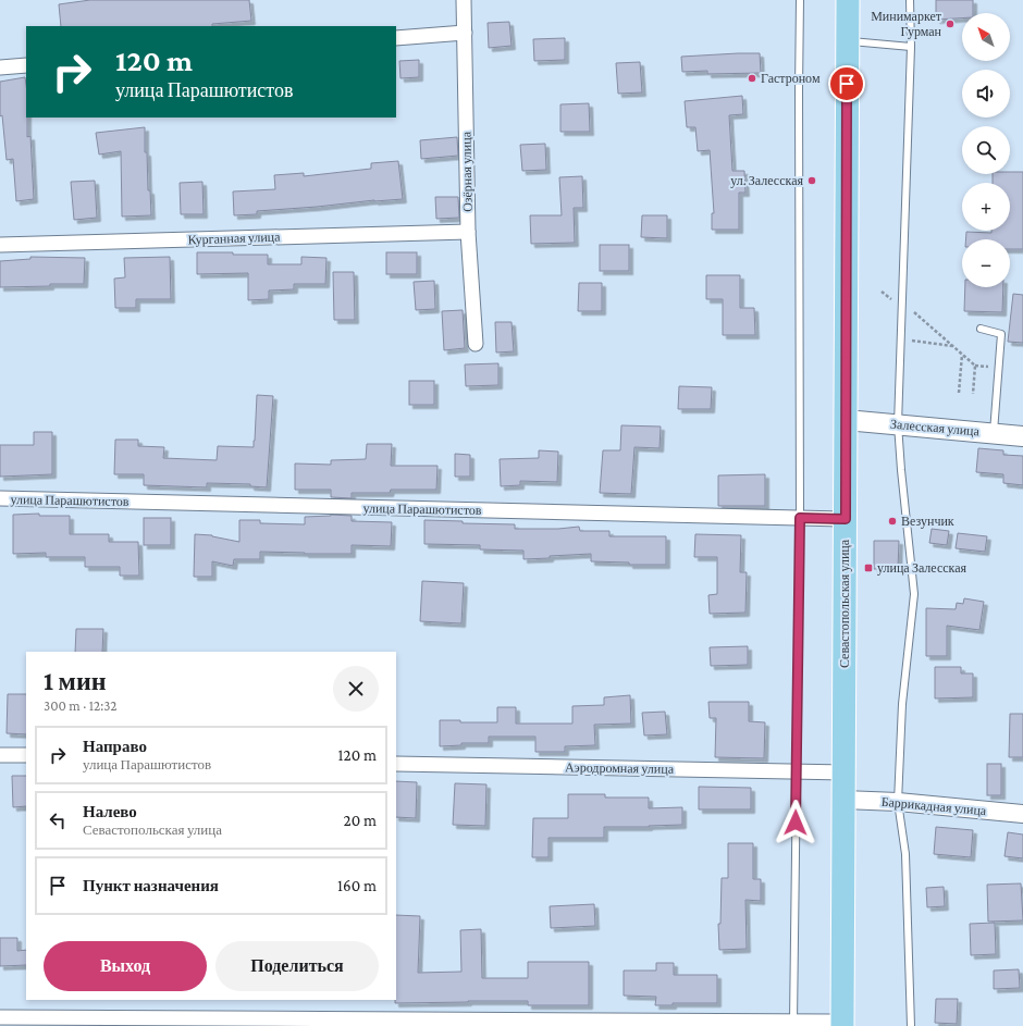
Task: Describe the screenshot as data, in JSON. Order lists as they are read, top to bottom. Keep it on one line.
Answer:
{"streets":{"main road":["Залесская улица","Севастопольская улица"],"street":["Озёрная улица","Курганная улица","улица Парашютистов","Аэродромная улица","Баррикадная улица"]},"crossings":[["Озёрная улица","Курганная улица"],["Залесская улица","Севастопольская улица"],["улица Парашютистов","Севастопольская улица"],["Севастопольская улица","Аэродромная улица"],["Севастопольская улица","Баррикадная улица"]],"places":{"other":["Минимаркет Гурман","Гастроном","ул. Залесская","Везунчик"],"transit":["улица Залесская"]},"north":"top left","page":{"map_buttons":["+","−"],"turn":["120 m","улица Парашютистов"],"heading":["1 мин","300 m · 12:32"],"list":[{"name":"Направо","note":"улица Парашютистов","value":"120 m"},{"name":"Налево","note":"Севастопольская улица","value":"20 m"},{"name":"Пункт назначения","value":"160 m"}],"buttons":["Выход","Поделиться"]}}
